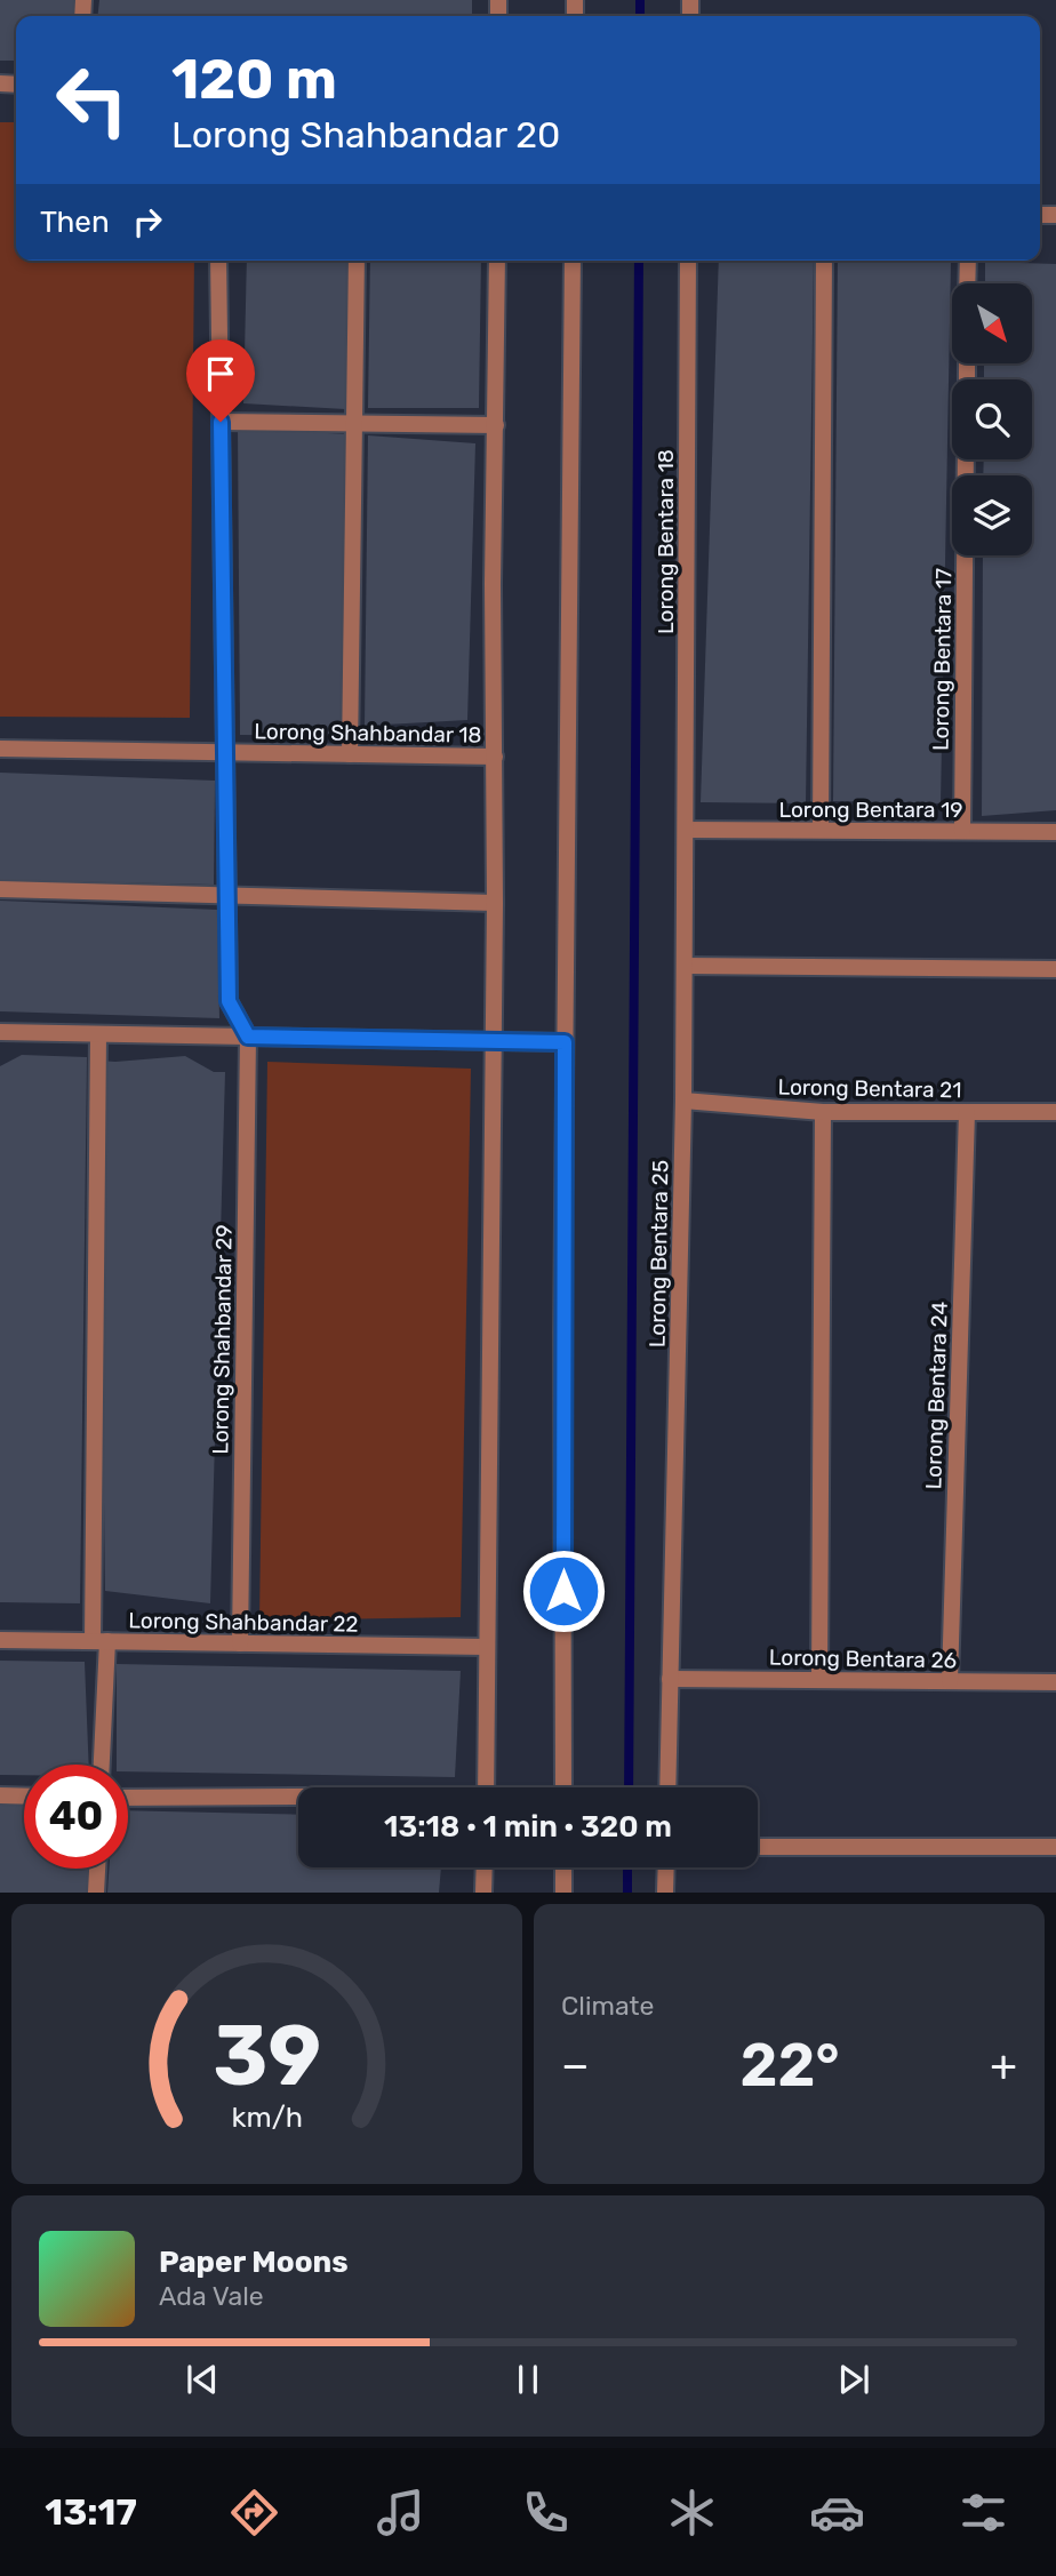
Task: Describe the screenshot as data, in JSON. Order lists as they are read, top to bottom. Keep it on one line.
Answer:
{"streets":{"street":["Lorong Bentara 18","Lorong Bentara 17","Lorong Shahbandar 18","Lorong Bentara 19","Lorong Bentara 21","Lorong Bentara 25","Lorong Shahbandar 29","Lorong Bentara 24","Lorong Shahbandar 22","Lorong Bentara 26"]},"crossings":[["Lorong Bentara 18","Lorong Bentara 19"],["Lorong Bentara 18","Lorong Bentara 25"],["Lorong Bentara 17","Lorong Bentara 19"],["Lorong Bentara 19","Lorong Bentara 25"],["Lorong Bentara 21","Lorong Bentara 25"],["Lorong Bentara 21","Lorong Bentara 24"],["Lorong Bentara 25","Lorong Bentara 26"],["Lorong Shahbandar 29","Lorong Shahbandar 22"],["Lorong Bentara 24","Lorong Bentara 26"]],"north":"bottom right","page":{"turn":["120 m","Lorong Shahbandar 20"],"then":"Then","limit":"40","trip":"13:18 · 1 min · 320 m","tile":"Climate","heat":["−","22°","+"],"song":["Paper Moons","Ada Vale"],"tabs":"13:17","gauge":["39","km/h"]}}
